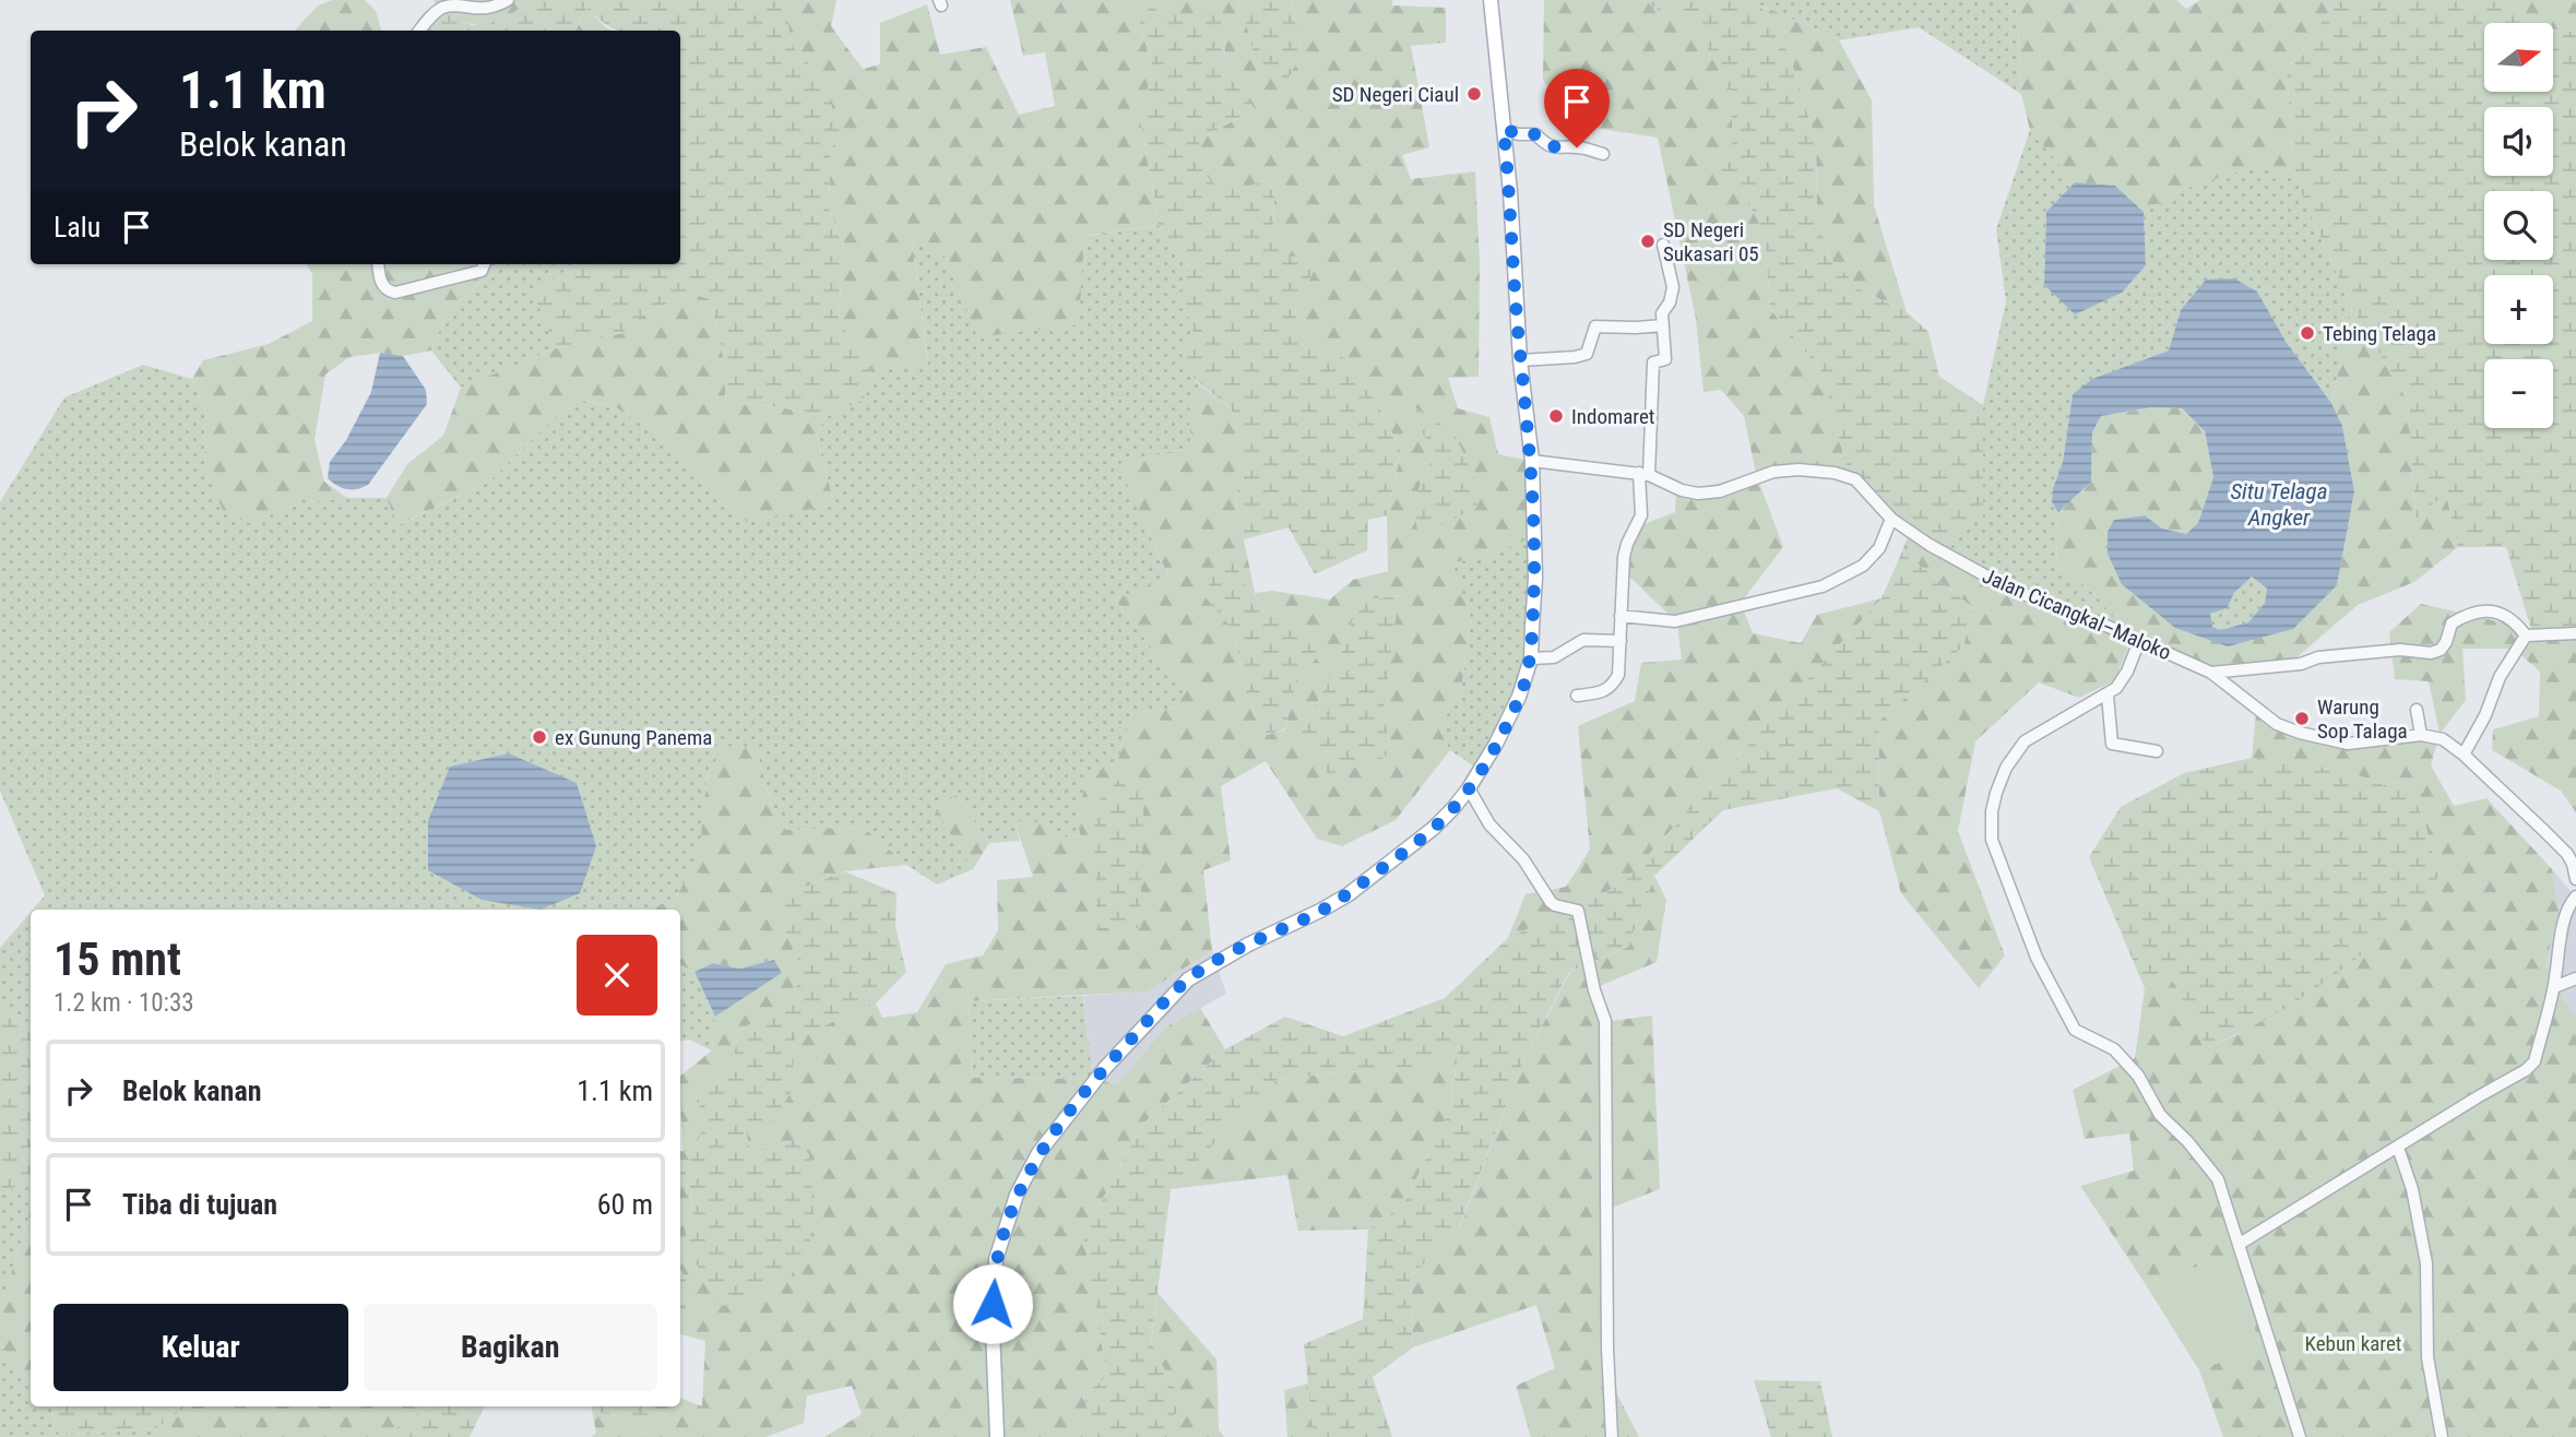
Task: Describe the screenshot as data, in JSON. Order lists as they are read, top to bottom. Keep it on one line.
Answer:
{"streets":{"street":["Jalan Cicangkal–Maloko"]},"water":["Situ Telaga Angker"],"parks":["Kebun karet"],"places":["SD Negeri Ciaul","SD Negeri Sukasari 05","Tebing Telaga","Indomaret","Warung Sop Talaga","ex Gunung Panema"],"north":"right","page":{"map_buttons":["+","−"],"turn":["1.1 km","Belok kanan"],"then":"Lalu","heading":["15 mnt","1.2 km · 10:33"],"list":[{"name":"Belok kanan","value":"1.1 km"},{"name":"Tiba di tujuan","value":"60 m"}],"buttons":["Keluar","Bagikan"]}}
